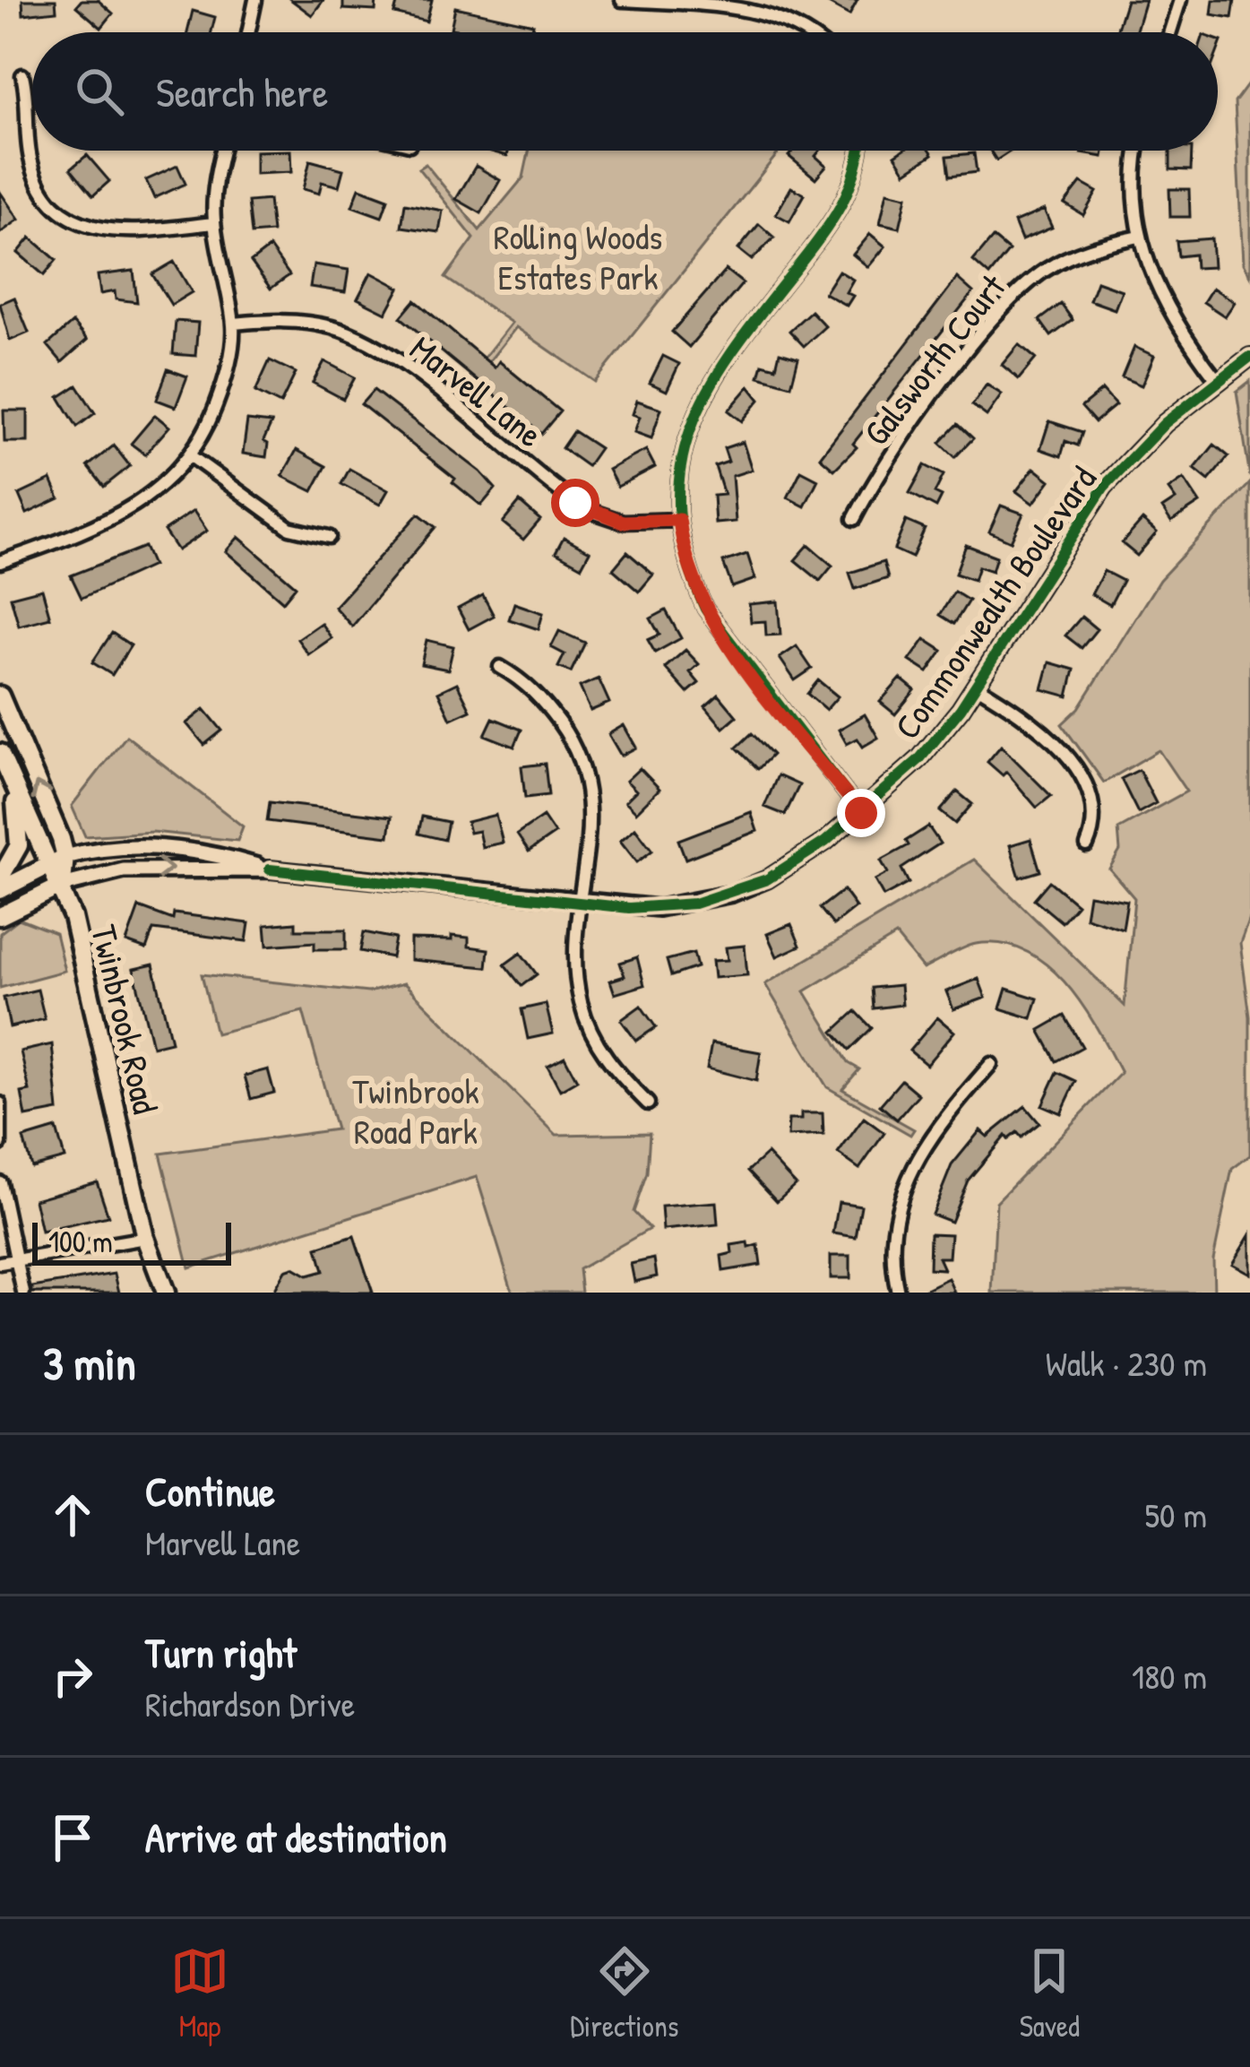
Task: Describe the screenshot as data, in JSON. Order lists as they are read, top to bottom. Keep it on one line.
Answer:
{"streets":{"main road":["Twinbrook Road"],"street":["Galsworth Court","Marvell Lane","Commonwealth Boulevard"]},"crossings":[["Commonwealth Boulevard","Twinbrook Road"]],"parks":["Rolling Woods Estates Park","Twinbrook Road Park"],"scale_bar":"100 m","page":{"search":"Search here","scale":"100 m","heading":["3 min","Walk · 230 m"],"list":[["Continue","Marvell Lane","50 m"],["Turn right","Richardson Drive","180 m"],"Arrive at destination"],"nav":["Map","Directions","Saved"]}}
